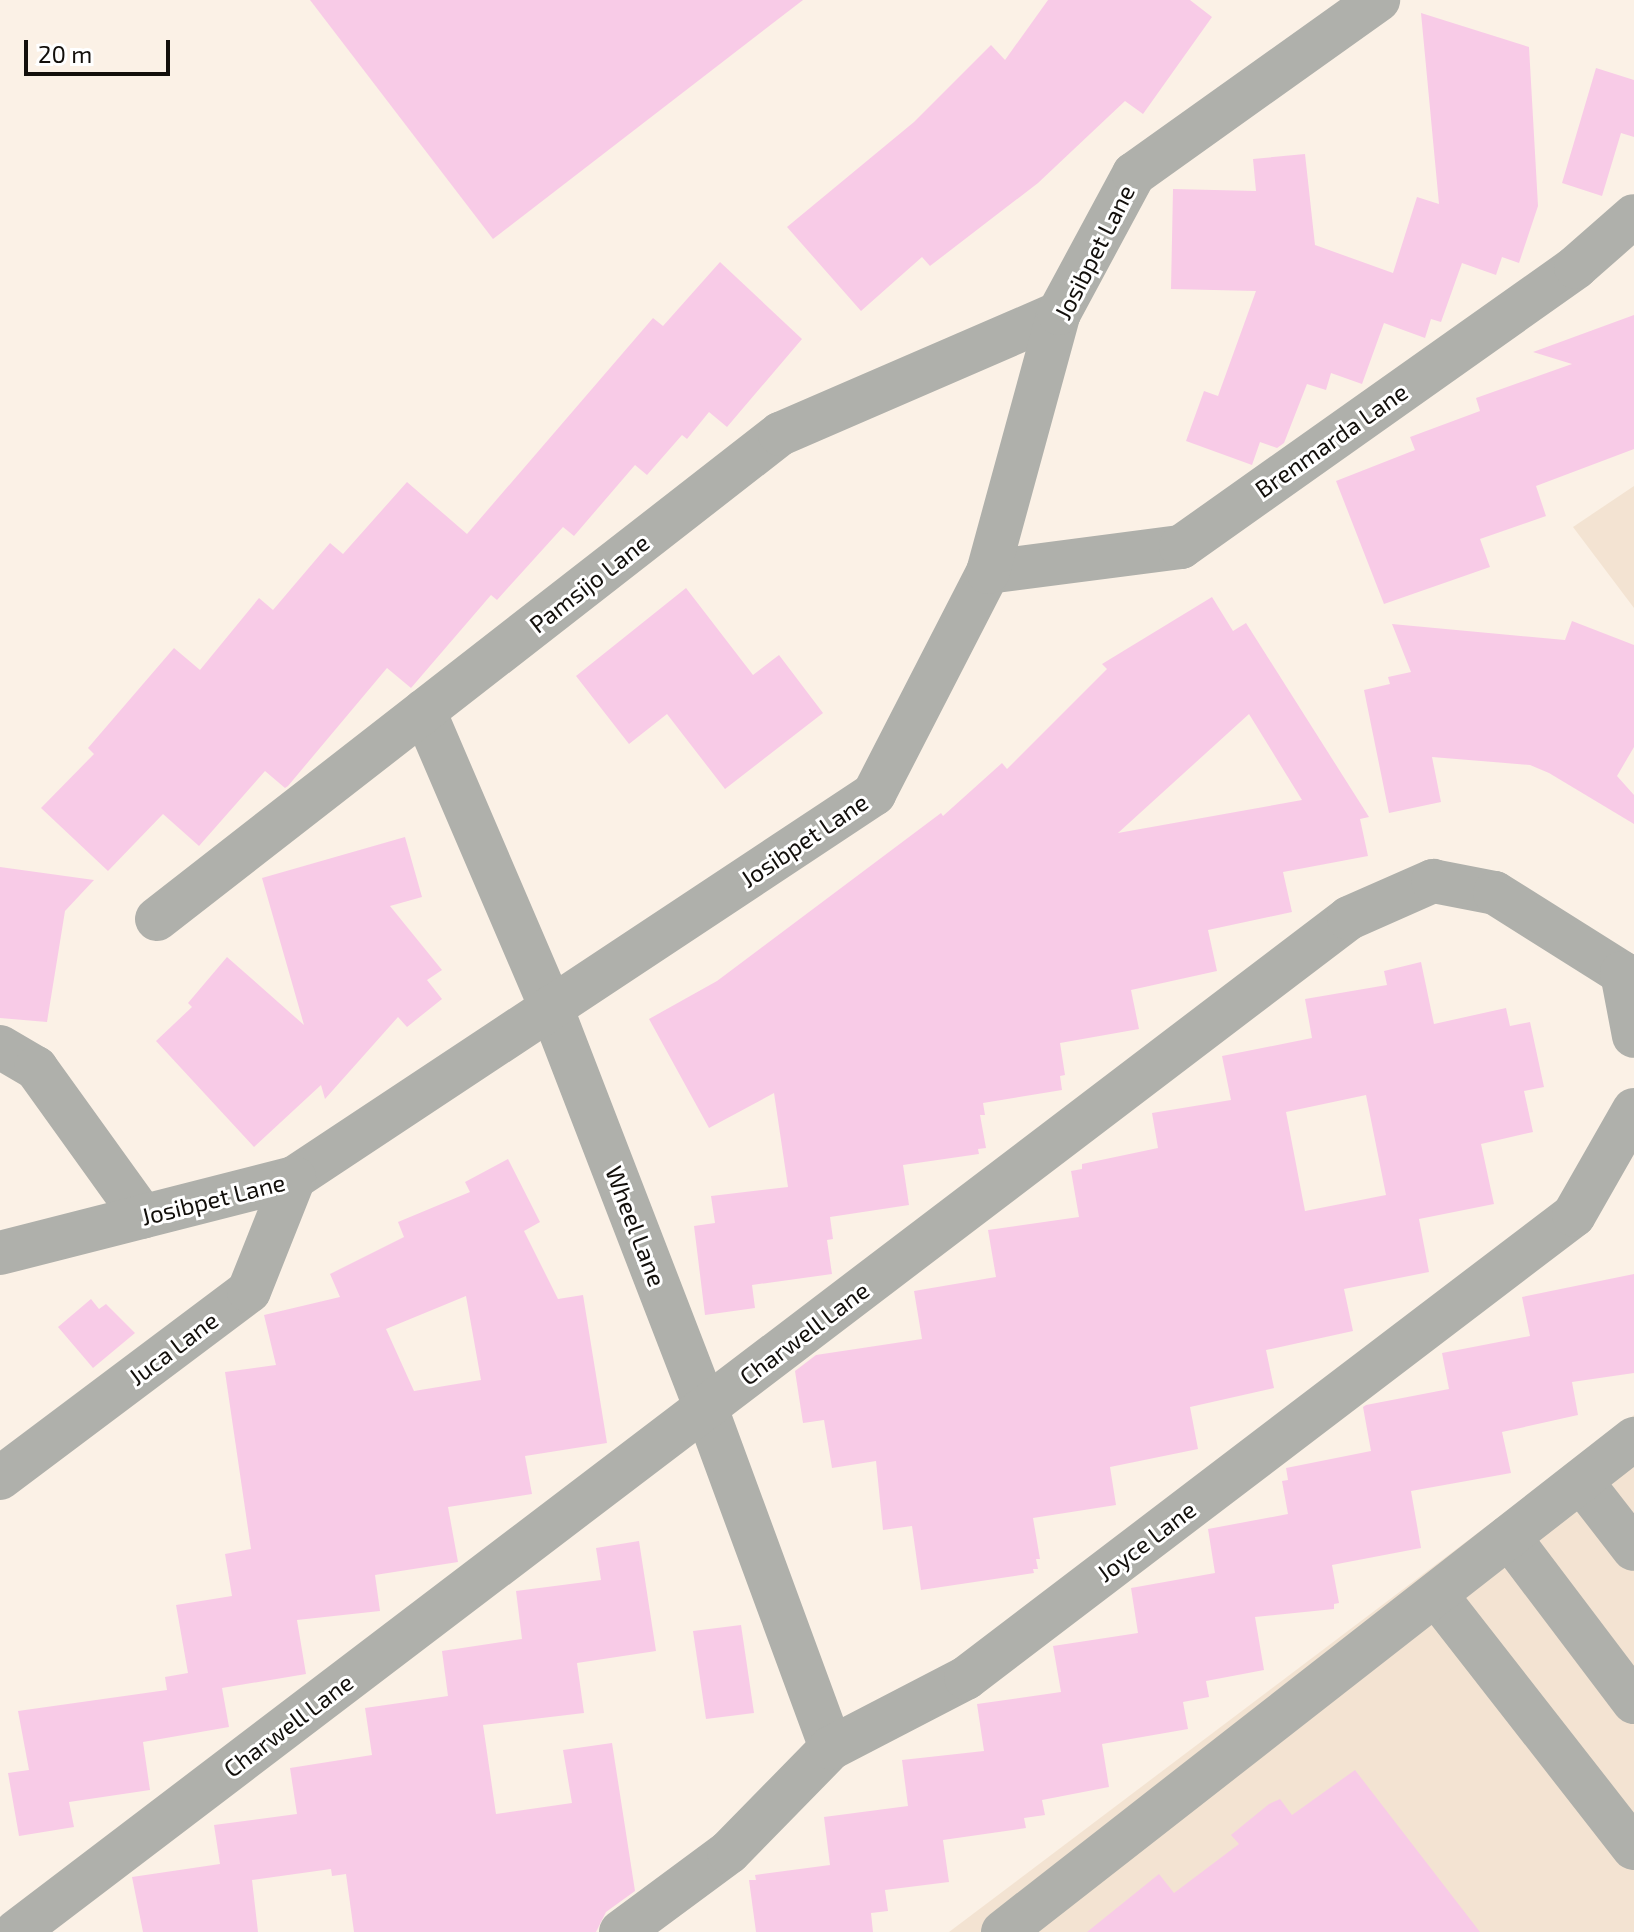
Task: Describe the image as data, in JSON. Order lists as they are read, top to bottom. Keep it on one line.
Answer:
{"streets":{"street":["Josibpet Lane","Brenmarda Lane","Pamsijo Lane","Wheel Lane","Charwell Lane","Juca Lane","Joyce Lane"]},"crossings":[["Josibpet Lane","Brenmarda Lane"],["Josibpet Lane","Pamsijo Lane"],["Josibpet Lane","Wheel Lane"],["Josibpet Lane","Juca Lane"],["Pamsijo Lane","Wheel Lane"],["Wheel Lane","Charwell Lane"],["Wheel Lane","Joyce Lane"]],"scale_bar":"20 m"}
